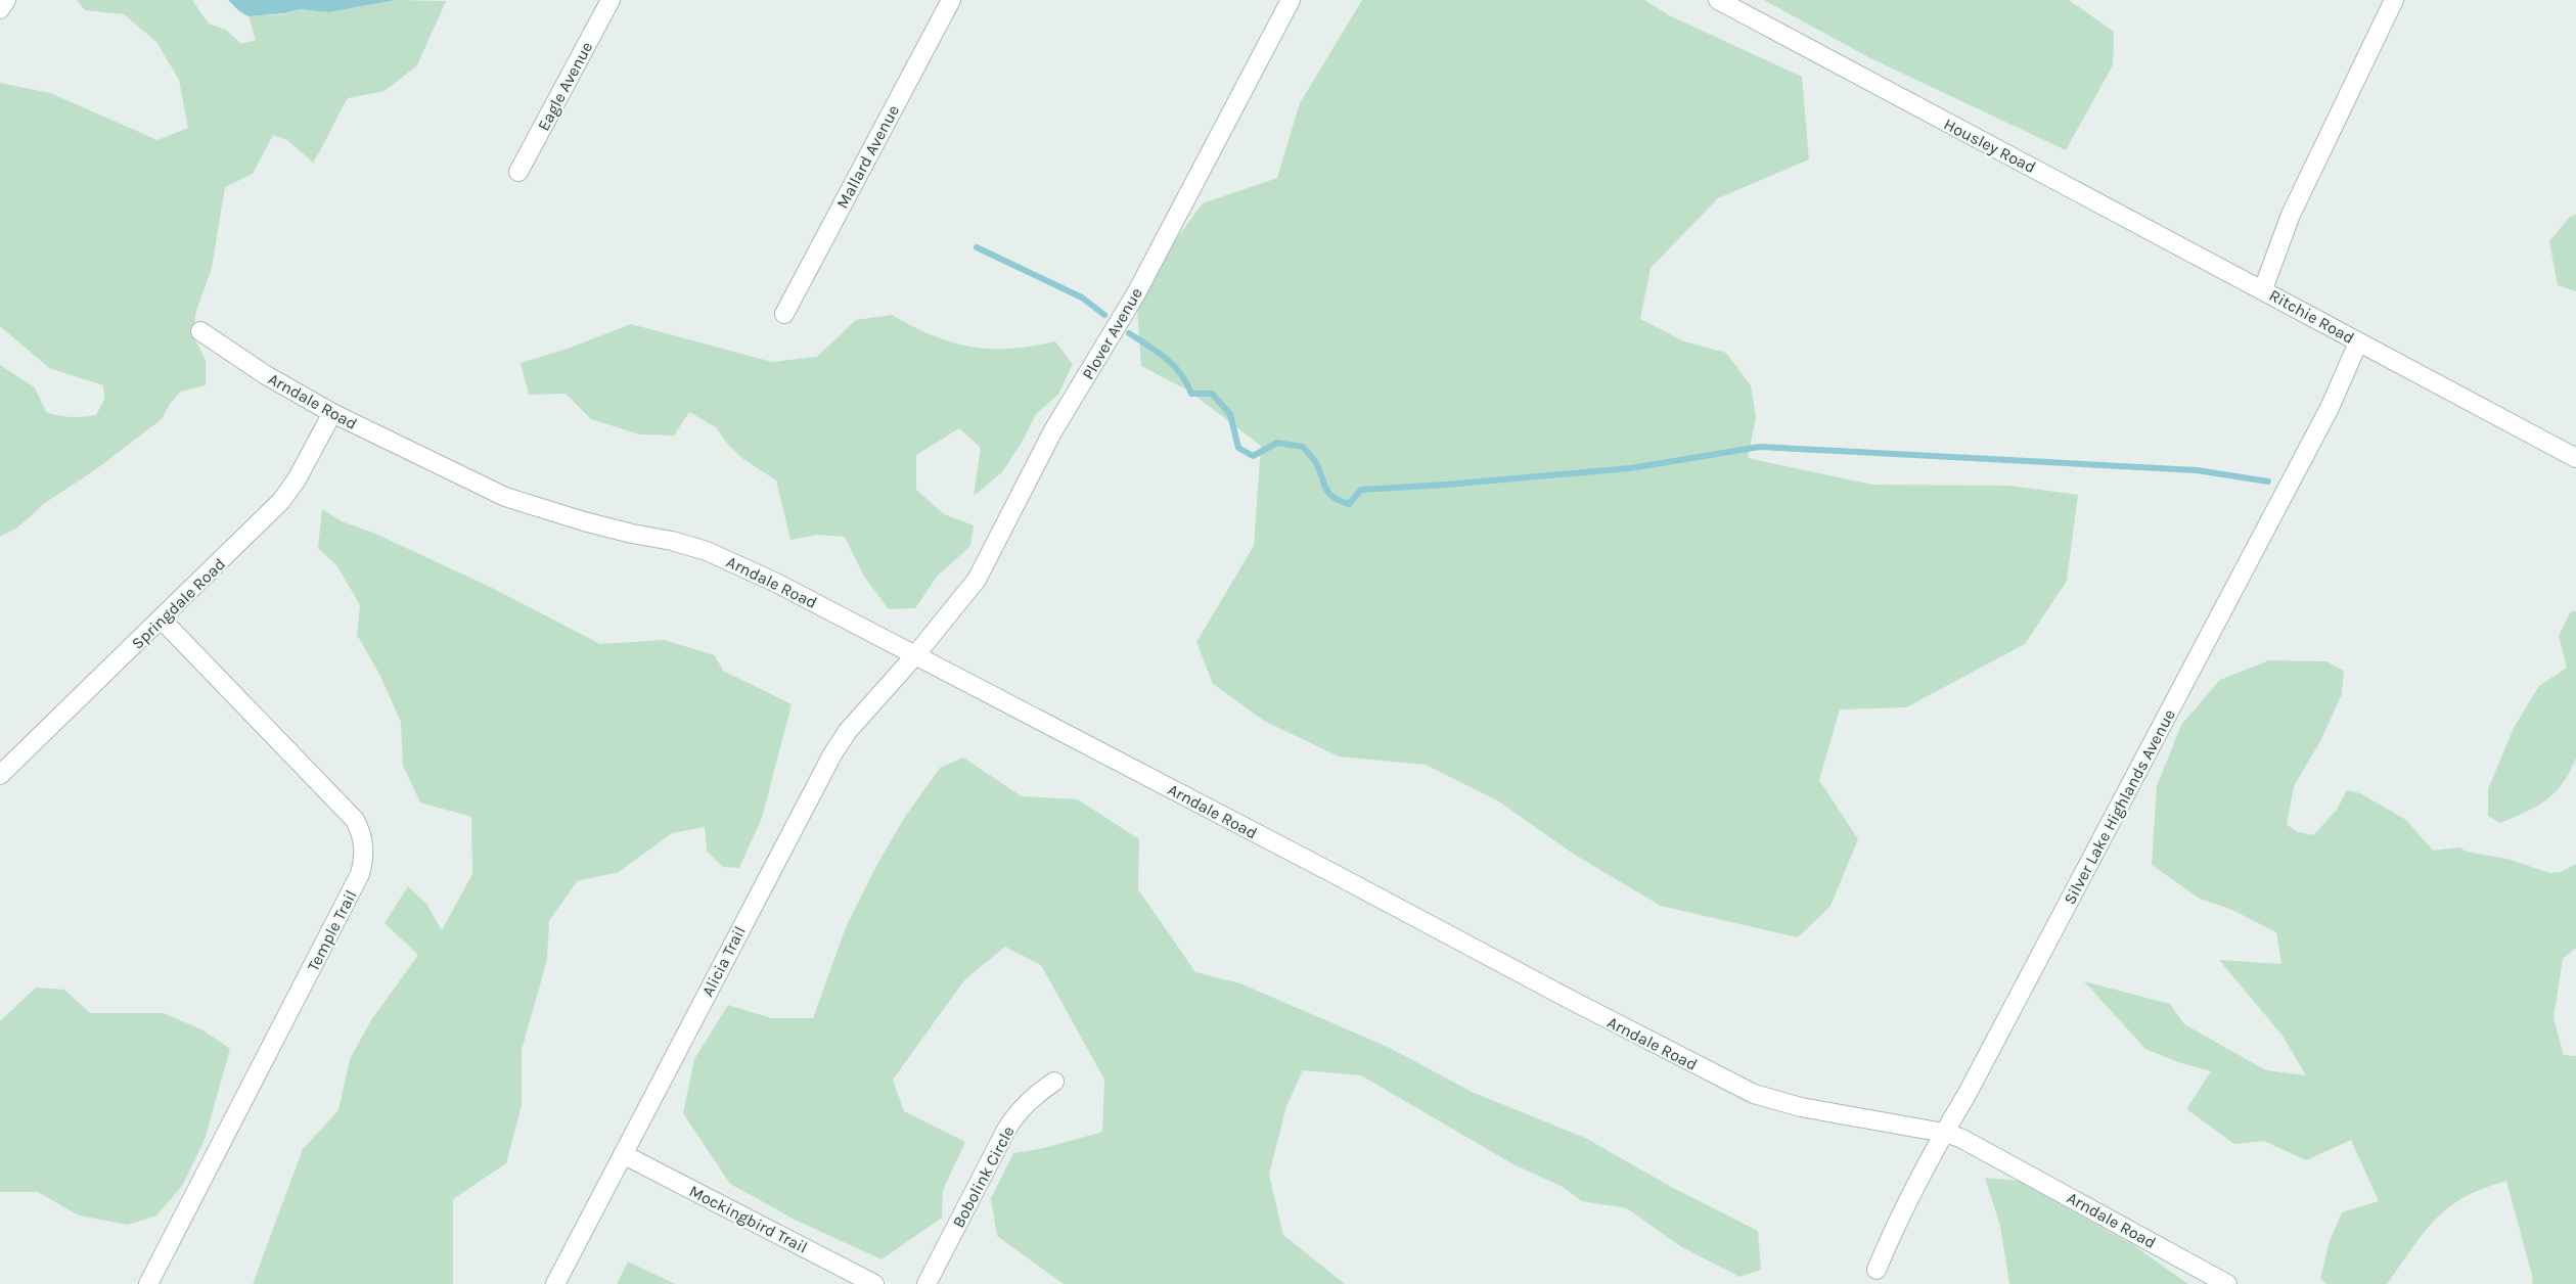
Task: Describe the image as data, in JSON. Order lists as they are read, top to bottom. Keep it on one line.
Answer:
{"streets":{"street":["Eagle Avenue","Housley Road","Mallard Avenue","Ritchie Road","Plover Avenue","Arndale Road","Springdale Road","Silver Lake Highlands Avenue","Temple Trail","Alicia Trail","Bobolink Circle","Mockingbird Trail"]},"crossings":[["Housley Road","Ritchie Road"],["Ritchie Road","Silver Lake Highlands Avenue"],["Plover Avenue","Arndale Road"],["Plover Avenue","Alicia Trail"],["Arndale Road","Springdale Road"],["Arndale Road","Silver Lake Highlands Avenue"],["Arndale Road","Alicia Trail"],["Springdale Road","Temple Trail"],["Alicia Trail","Mockingbird Trail"]]}
